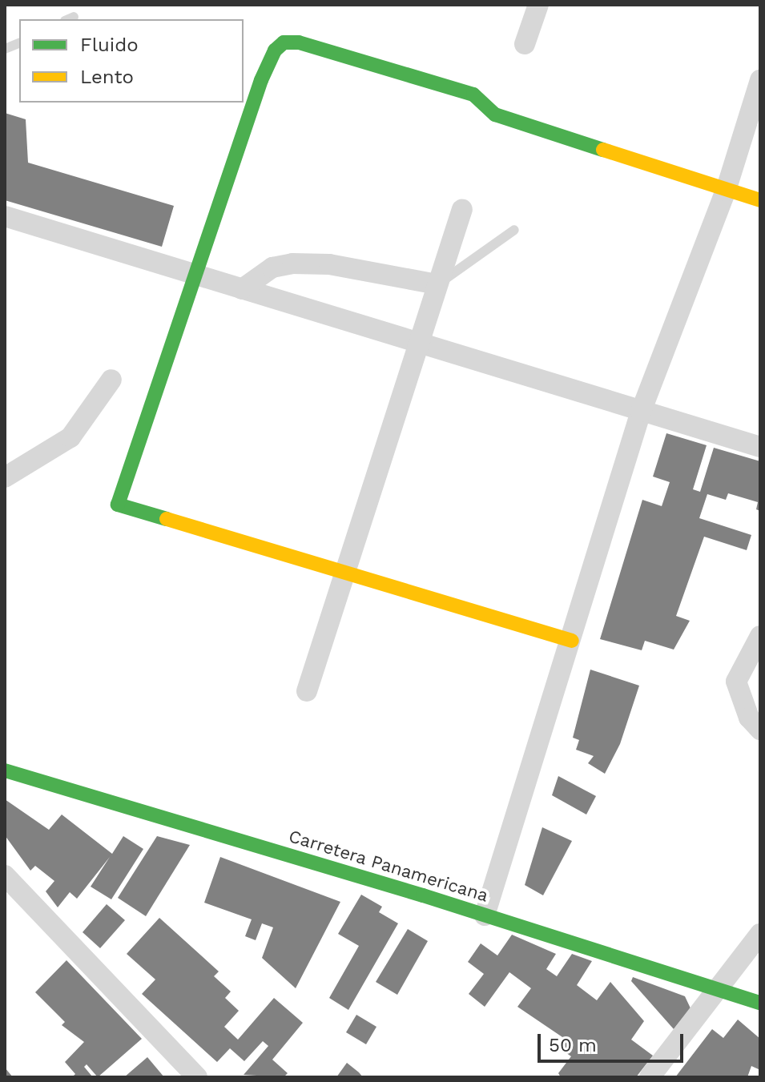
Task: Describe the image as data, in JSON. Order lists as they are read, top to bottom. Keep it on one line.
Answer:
{"streets":{"street":["Carretera Panamericana"]},"legend":["Fluido","Lento"],"scale_bar":"50 m"}
